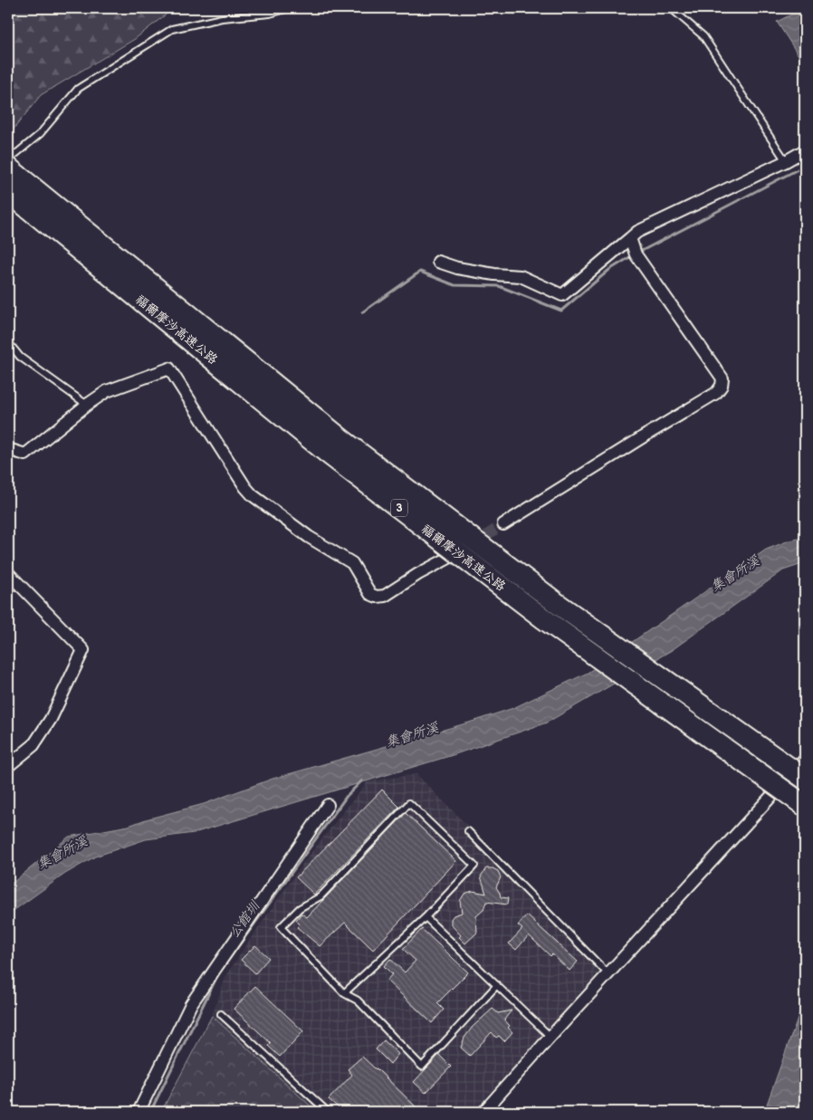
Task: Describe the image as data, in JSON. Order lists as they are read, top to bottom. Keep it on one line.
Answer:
{"streets":{"highway":["福爾摩沙高速公路","3"]},"water":["集會所溪","公館圳"]}
